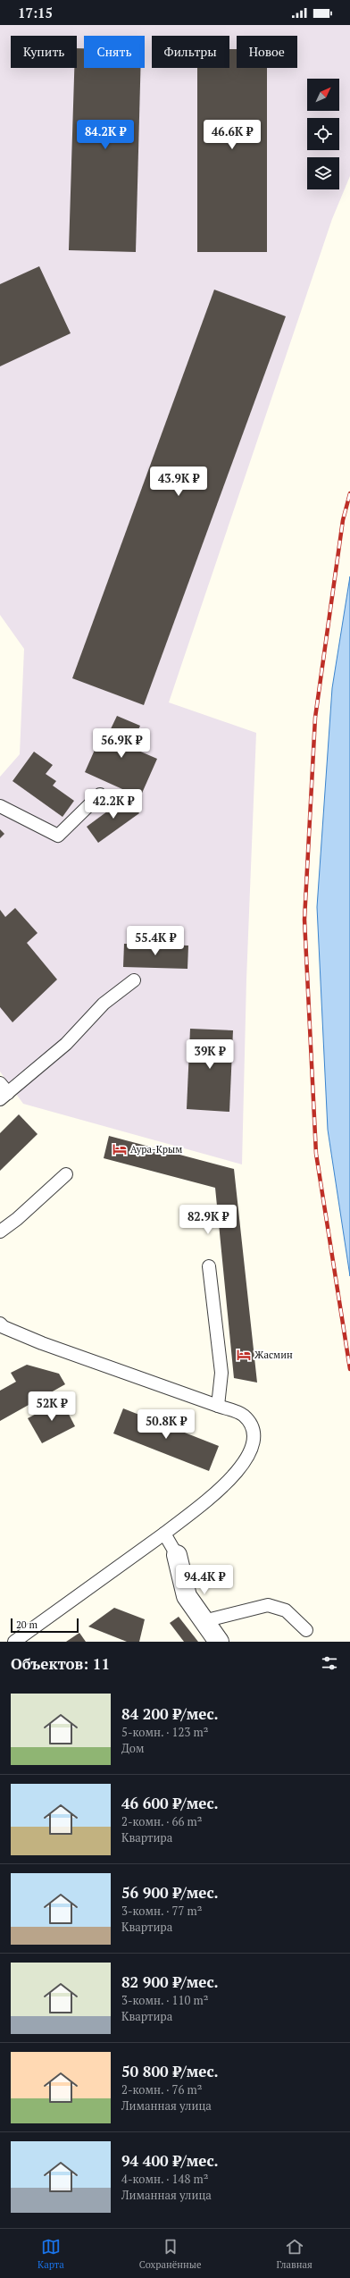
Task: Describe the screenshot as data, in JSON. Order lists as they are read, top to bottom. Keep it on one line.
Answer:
{"places":{"hotel":["Аура-Крым","Жасмин"]},"scale_bar":"20 m","north":"top right","page":{"status":"17:15","chip":["Купить","Снять","Фильтры","Новое"],"price":["84.2K ₽","46.6K ₽","43.9K ₽","56.9K ₽","42.2K ₽","55.4K ₽","39K ₽","82.9K ₽","52K ₽","50.8K ₽","94.4K ₽"],"scale":"20 m","heading":"Объектов: 11","list":[{"name":"84 200 ₽/мес.","note":"5-комн. · 123 m² · Дом"},{"name":"46 600 ₽/мес.","note":"2-комн. · 66 m² · Квартира"},{"name":"56 900 ₽/мес.","note":"3-комн. · 77 m² · Квартира"},{"name":"82 900 ₽/мес.","note":"3-комн. · 110 m² · Квартира"},{"name":"50 800 ₽/мес.","note":"2-комн. · 76 m² · Лиманная улица"},{"name":"94 400 ₽/мес.","note":"4-комн. · 148 m² · Лиманная улица"}],"tabs":["Карта","Сохранённые","Главная"]}}
